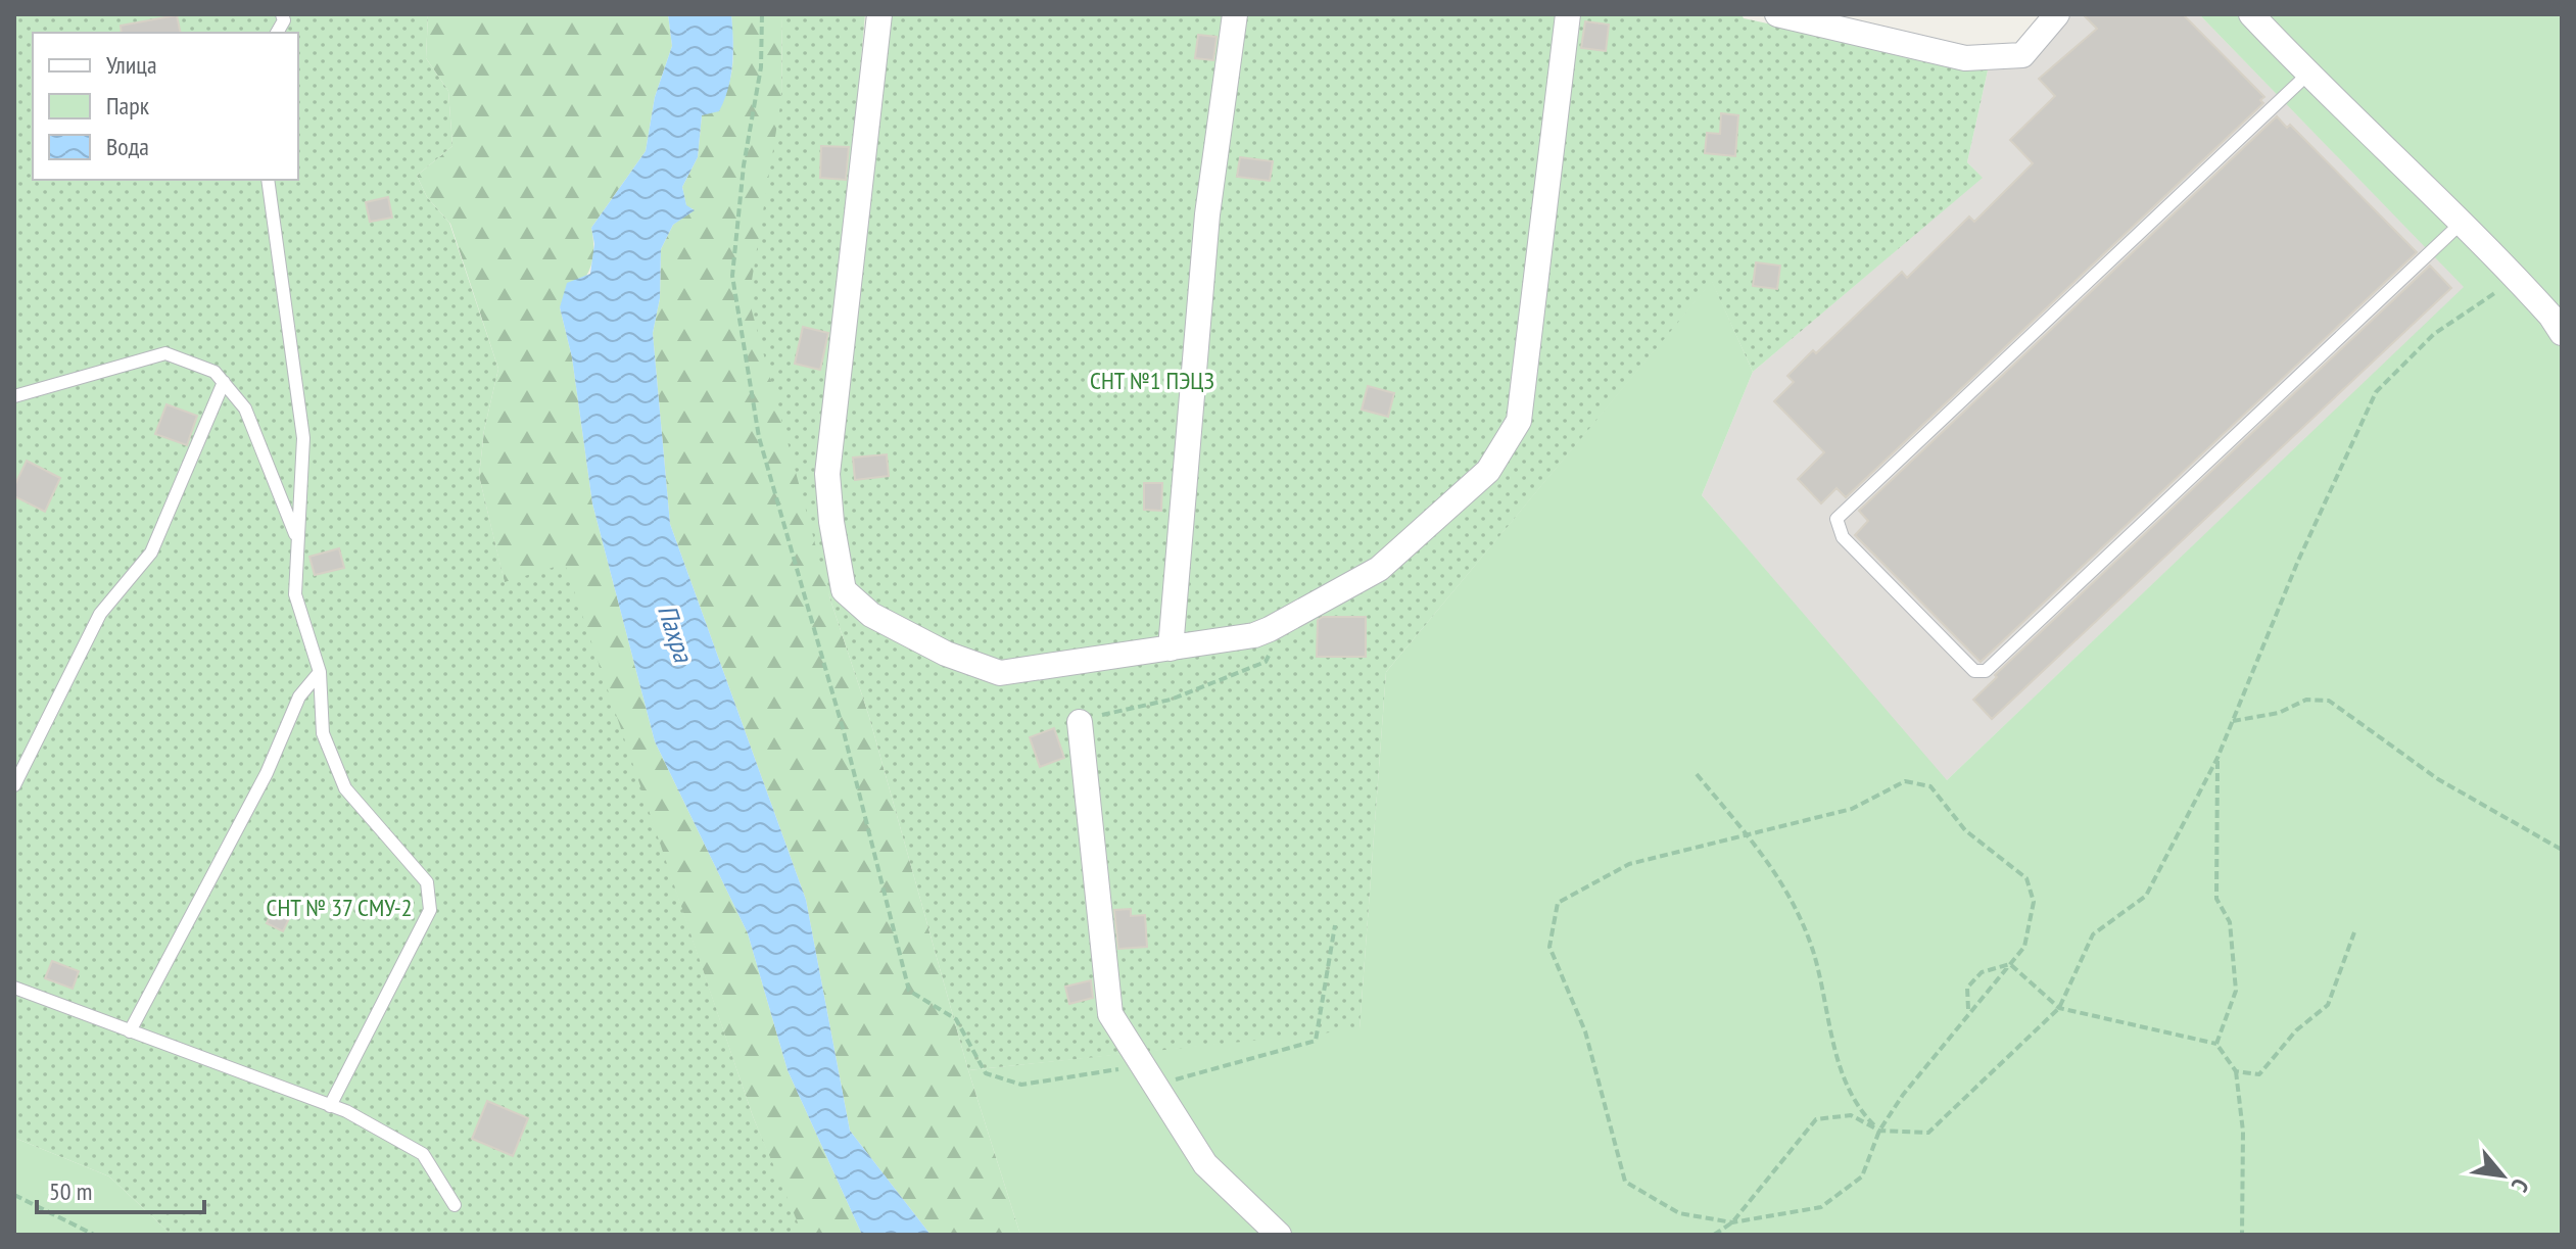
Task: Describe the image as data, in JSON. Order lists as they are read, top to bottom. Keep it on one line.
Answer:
{"water":["Пахра"],"parks":["СНТ №1 ПЭЦЗ","СНТ № 37 СМУ-2"],"legend":["Улица","Парк","Вода"],"scale_bar":"50 m","north":"bottom right"}
